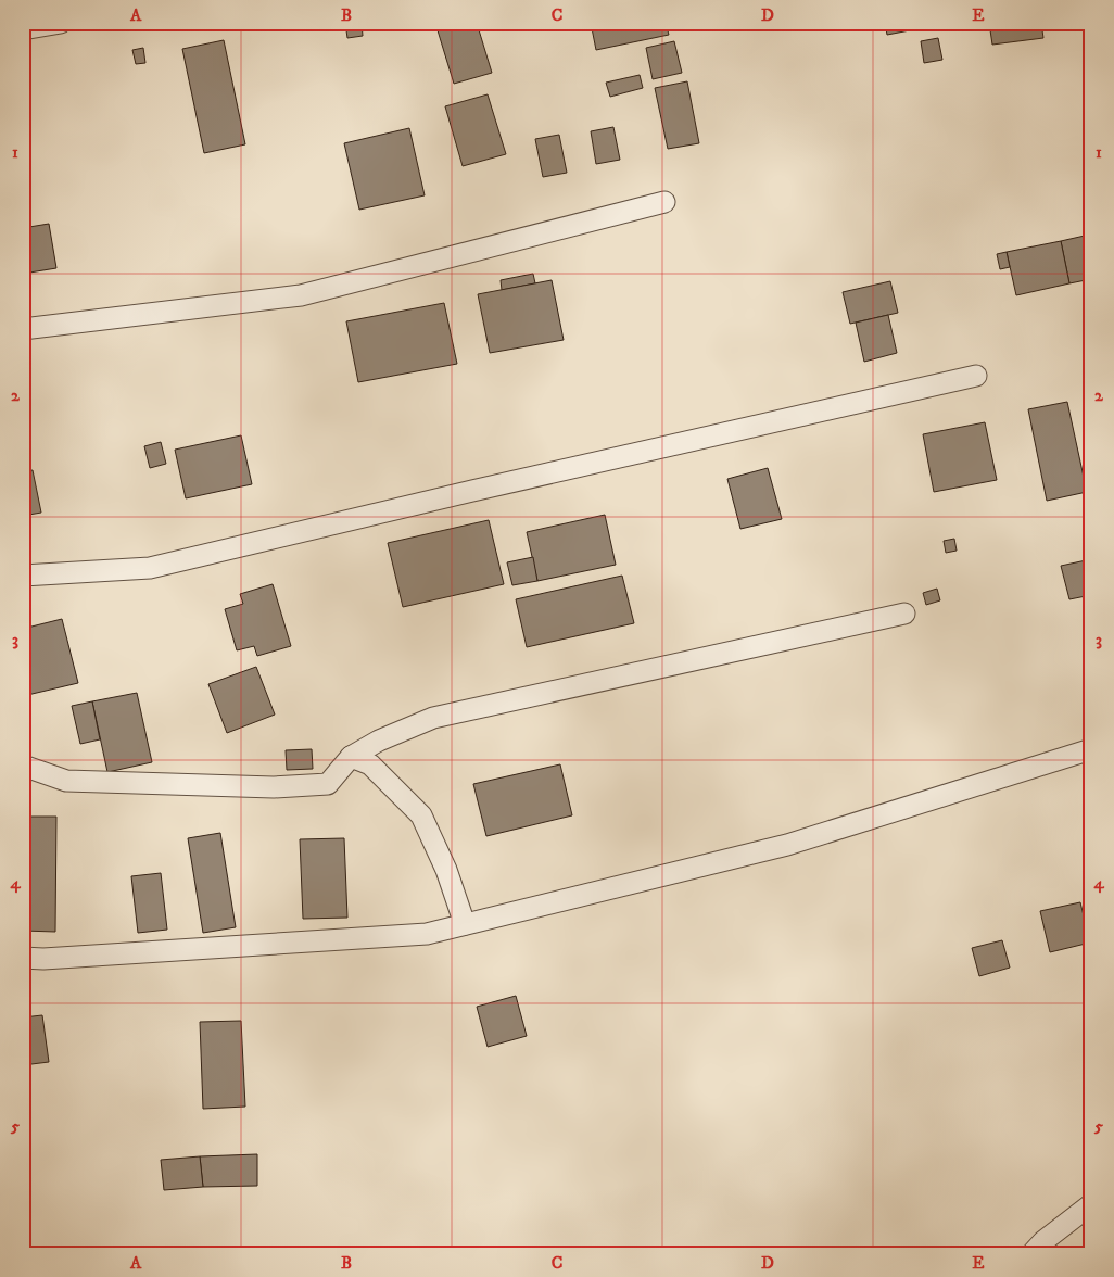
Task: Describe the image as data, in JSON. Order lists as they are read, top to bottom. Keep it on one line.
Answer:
{"grid":{"columns":["A","B","C","D","E"],"rows":["1","2","3","4","5"]}}
